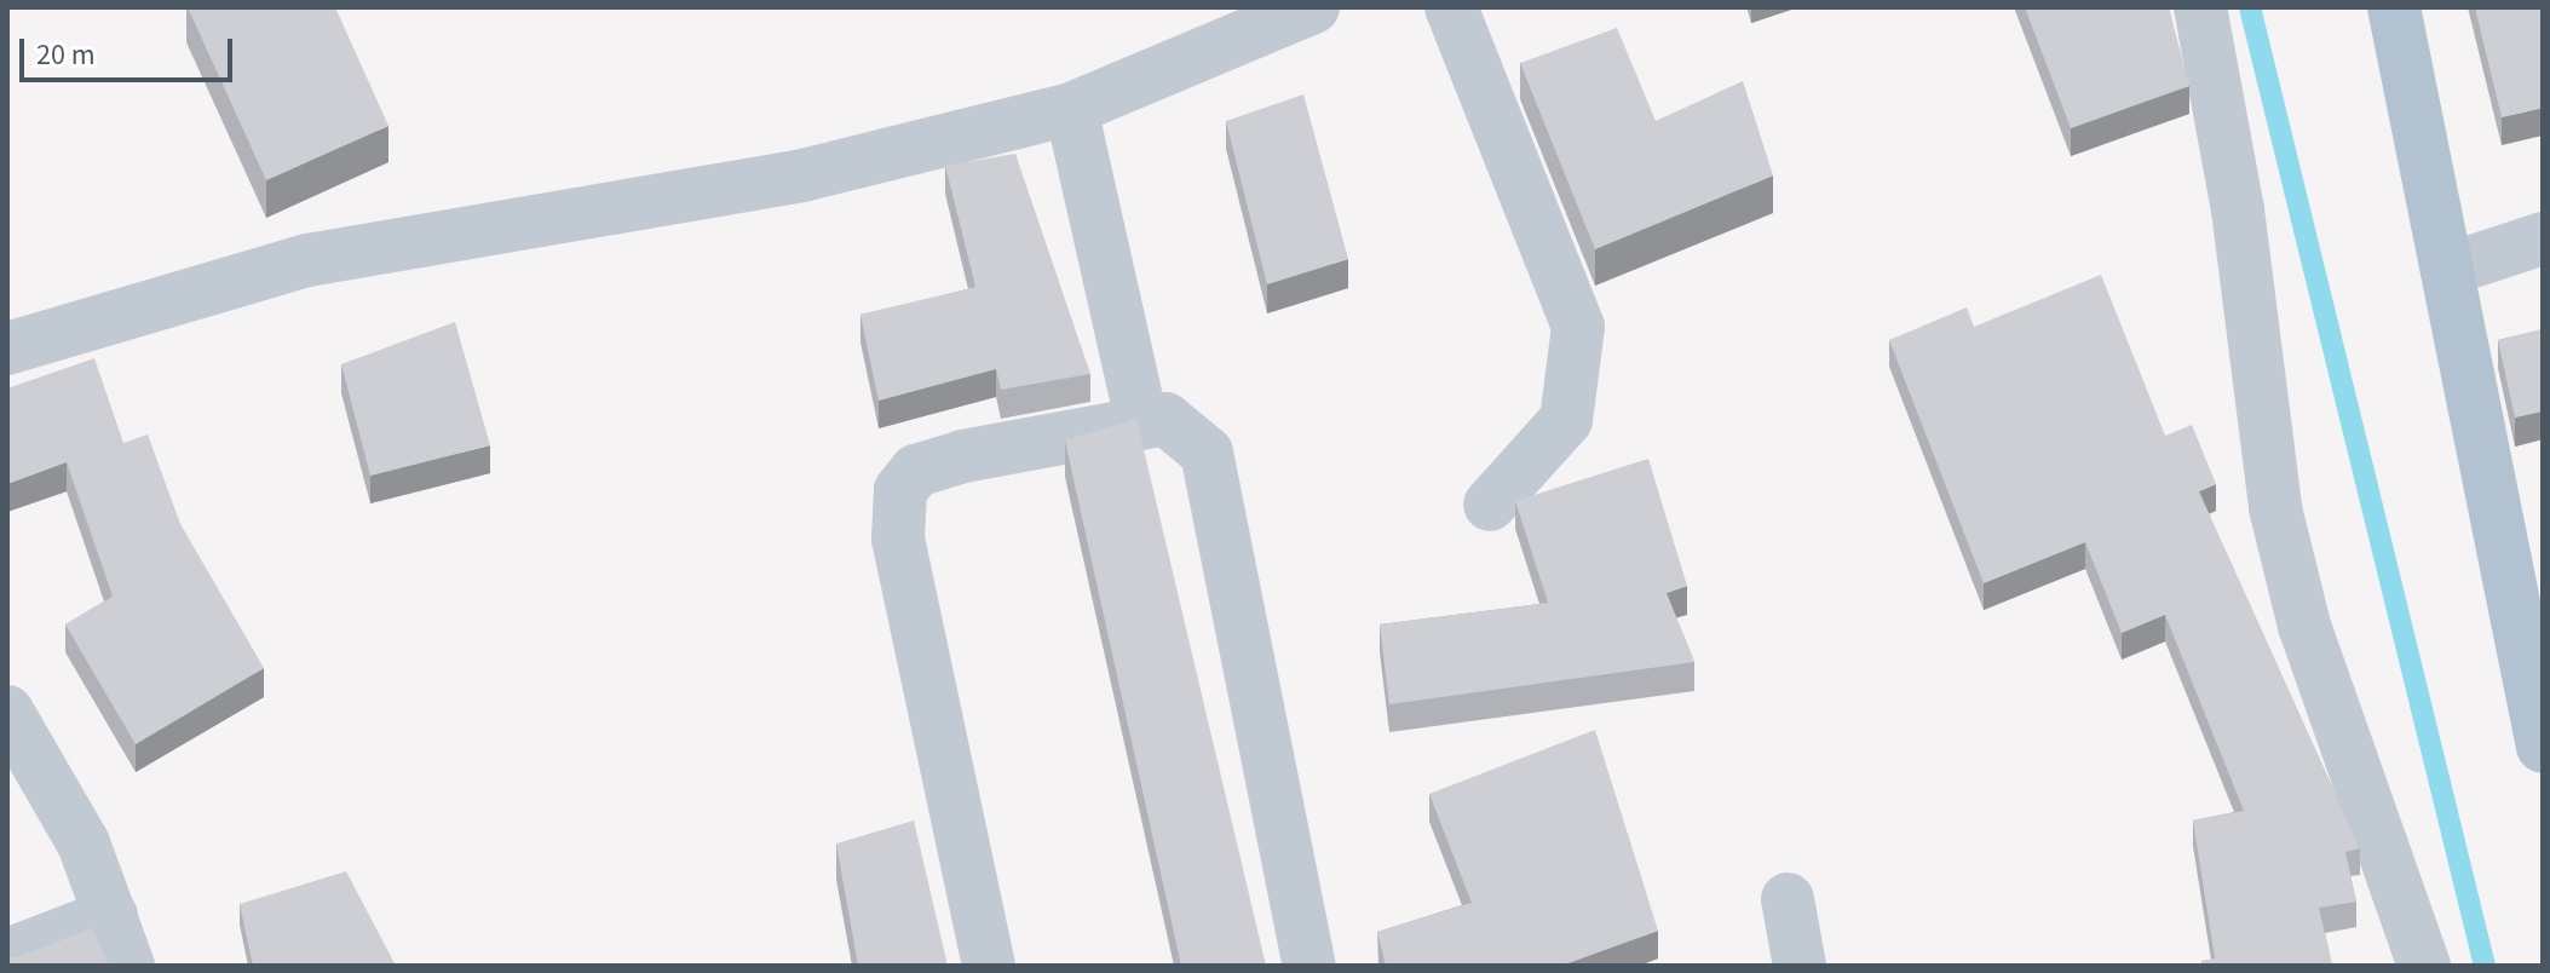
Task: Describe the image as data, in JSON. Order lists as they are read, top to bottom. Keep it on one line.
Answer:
{"scale_bar":"20 m"}
